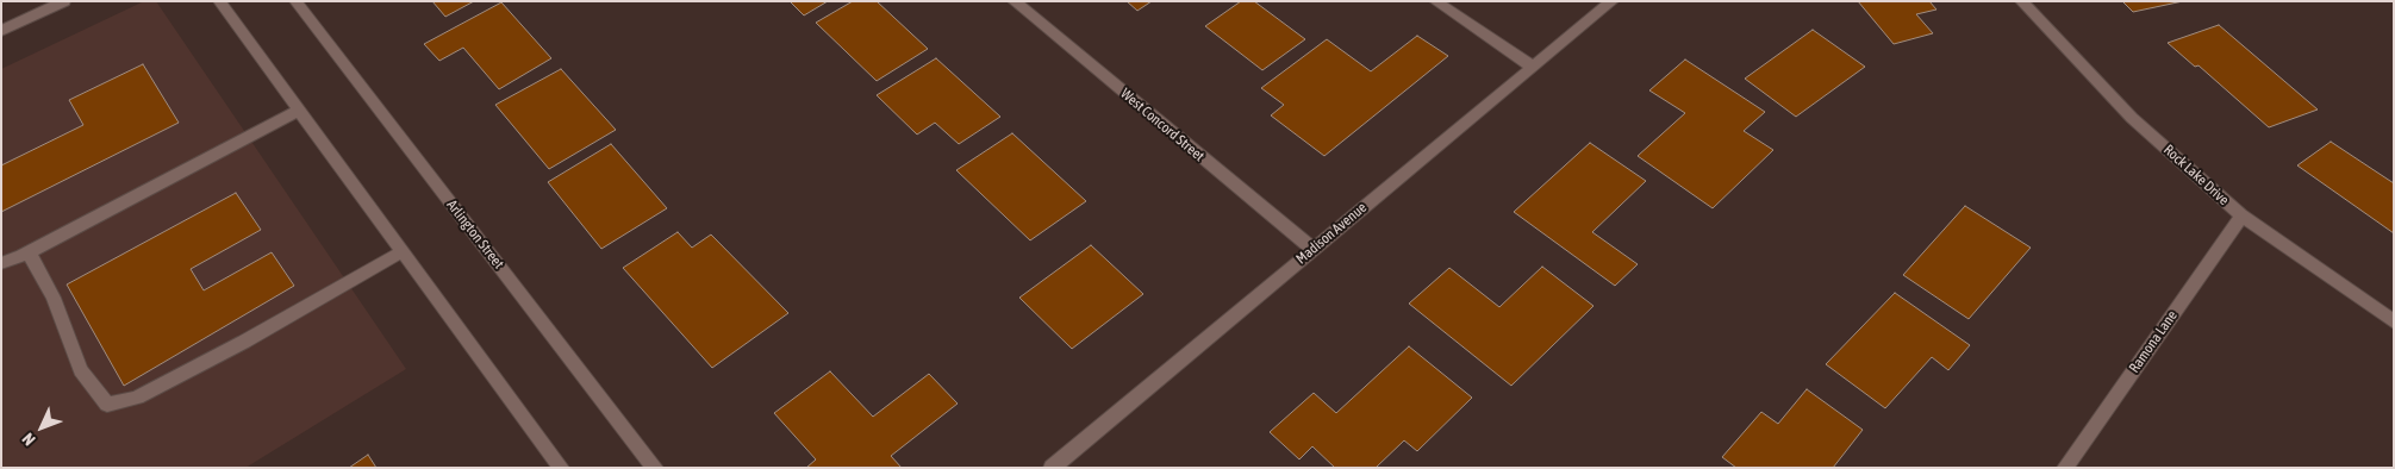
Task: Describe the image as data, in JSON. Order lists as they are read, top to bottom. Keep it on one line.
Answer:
{"streets":{"street":["West Concord Street","Rock Lake Drive","Madison Avenue","Arlington Street","Ramona Lane"]},"crossings":[["West Concord Street","Madison Avenue"],["Rock Lake Drive","Ramona Lane"]],"north":"bottom left"}
